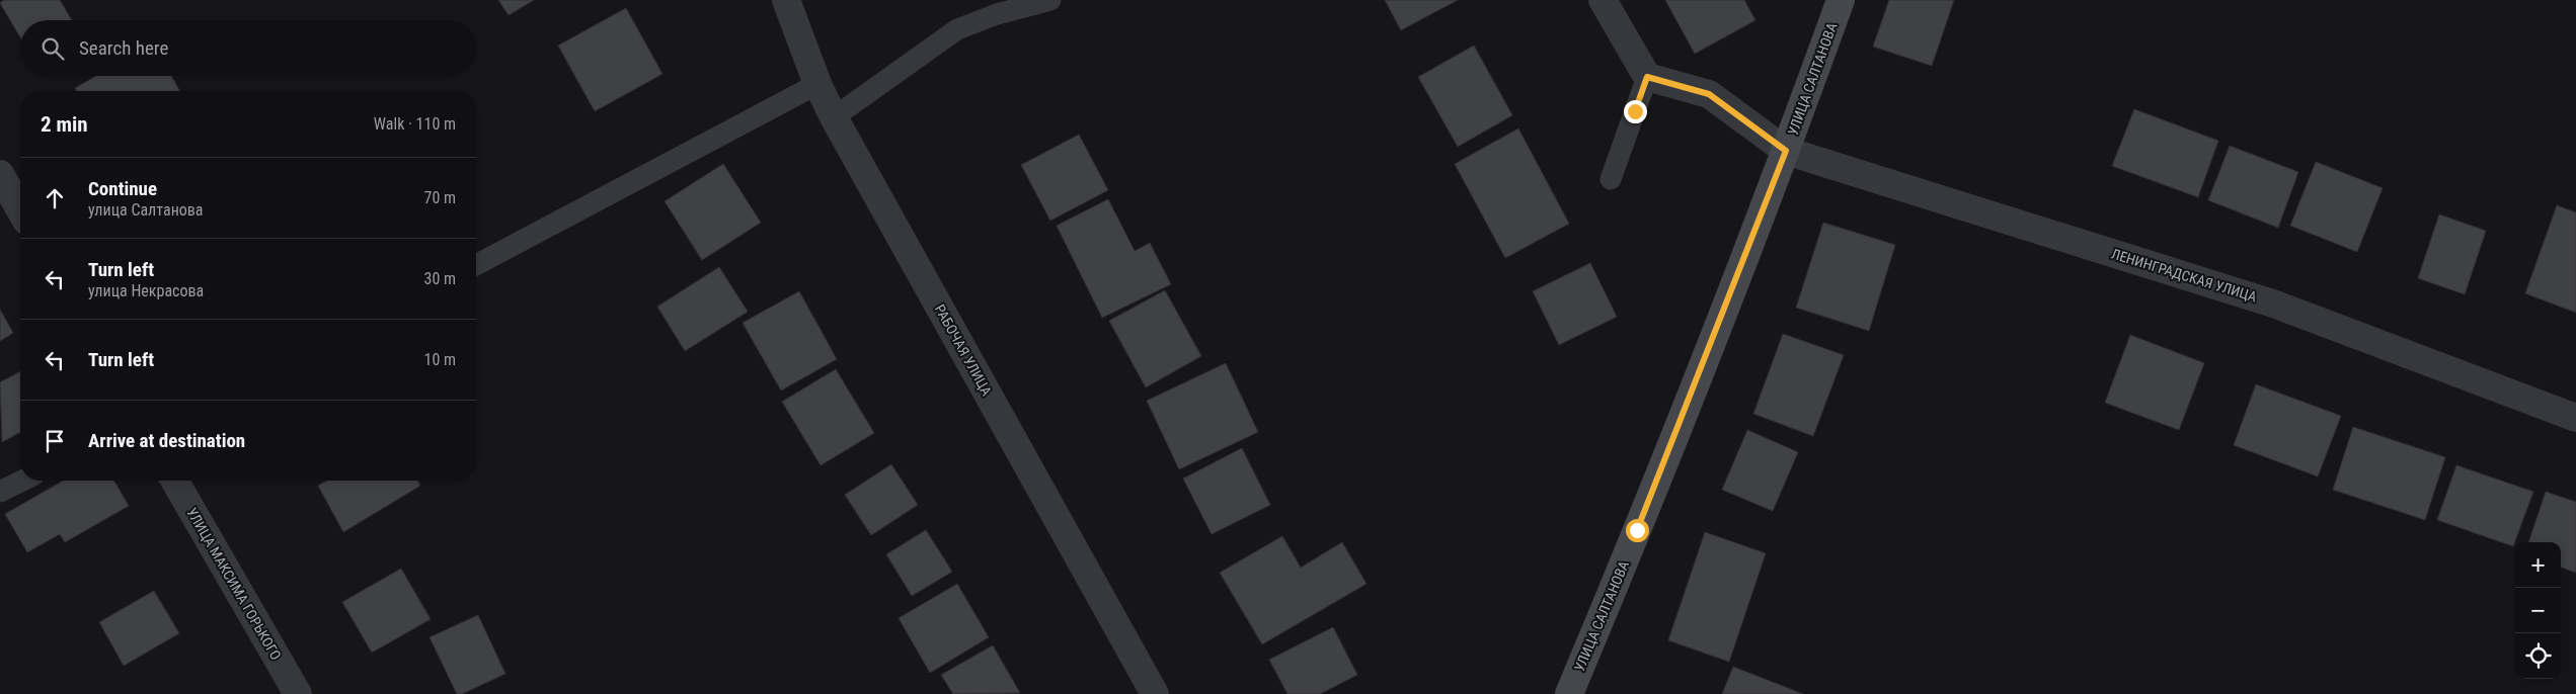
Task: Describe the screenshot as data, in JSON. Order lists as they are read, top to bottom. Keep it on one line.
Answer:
{"streets":{"main road":["УЛИЦА САЛТАНОВА"],"street":["ЛЕНИНГРАДСКАЯ УЛИЦА","РАБОЧАЯ УЛИЦА","УЛИЦА МАКСИМА ГОРЬКОГО"]},"crossings":[["УЛИЦА САЛТАНОВА","ЛЕНИНГРАДСКАЯ УЛИЦА"]],"page":{"search":"Search here","heading":["2 min","Walk · 110 m"],"list":[["Continue","улица Салтанова","70 m"],["Turn left","улица Некрасова","30 m"],["Turn left","10 m"],"Arrive at destination"],"map_buttons":["+","−"]}}
